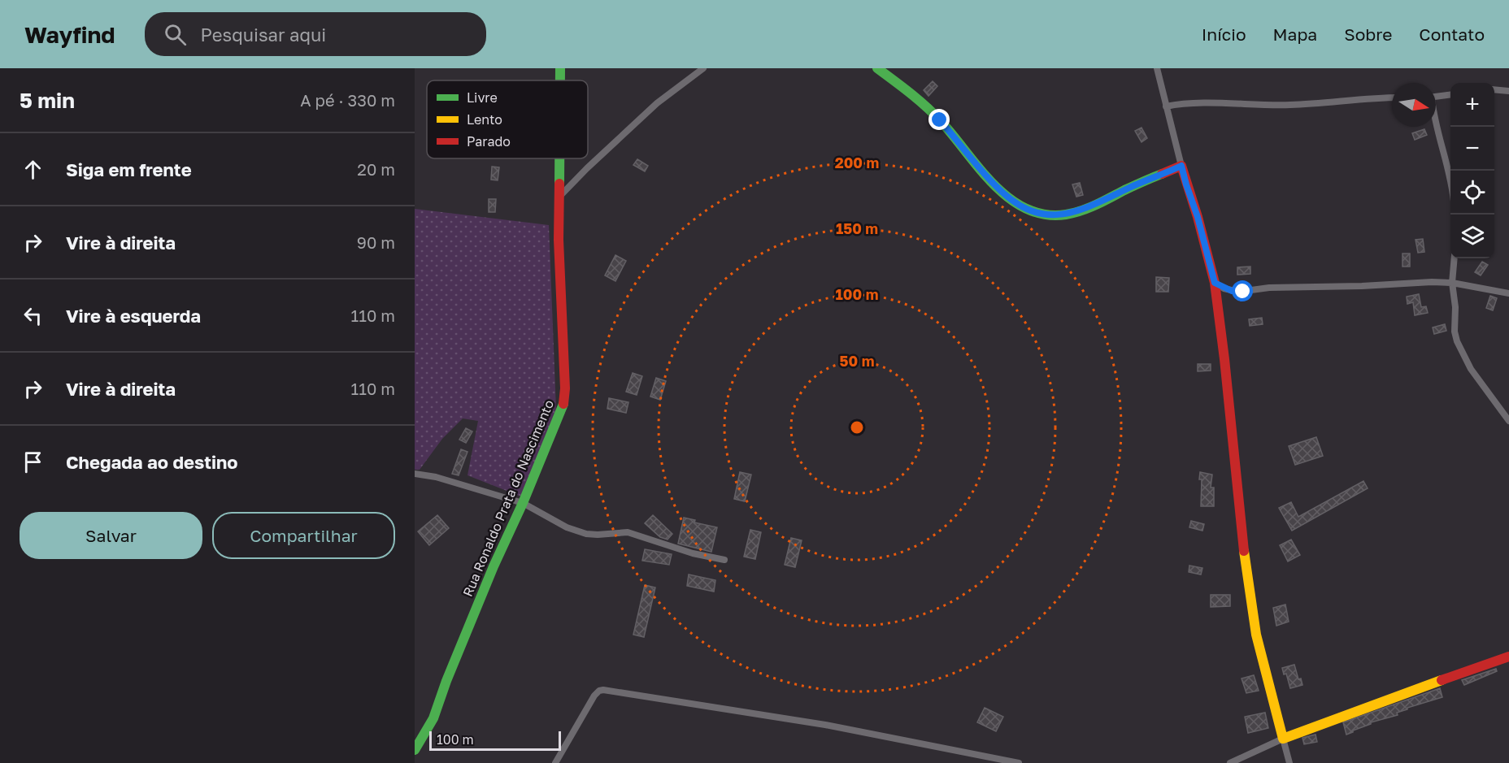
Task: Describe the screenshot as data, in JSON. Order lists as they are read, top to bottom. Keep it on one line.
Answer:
{"streets":{"street":["Rua Ronaldo Prata do Nascimento"]},"legend":["Livre","Lento","Parado"],"scale_bar":"100 m","north":"right","page":{"header":"Wayfind","search":"Pesquisar aqui","nav":["Início","Mapa","Sobre","Contato"],"heading":["5 min","A pé · 330 m"],"map_buttons":["+","−"],"list":[["Siga em frente","20 m"],["Vire à direita","90 m"],["Vire à esquerda","110 m"],["Vire à direita","110 m"],"Chegada ao destino"],"buttons":["Salvar","Compartilhar"],"scale":"100 m"},"rings":["200 m","150 m","100 m","50 m"]}
